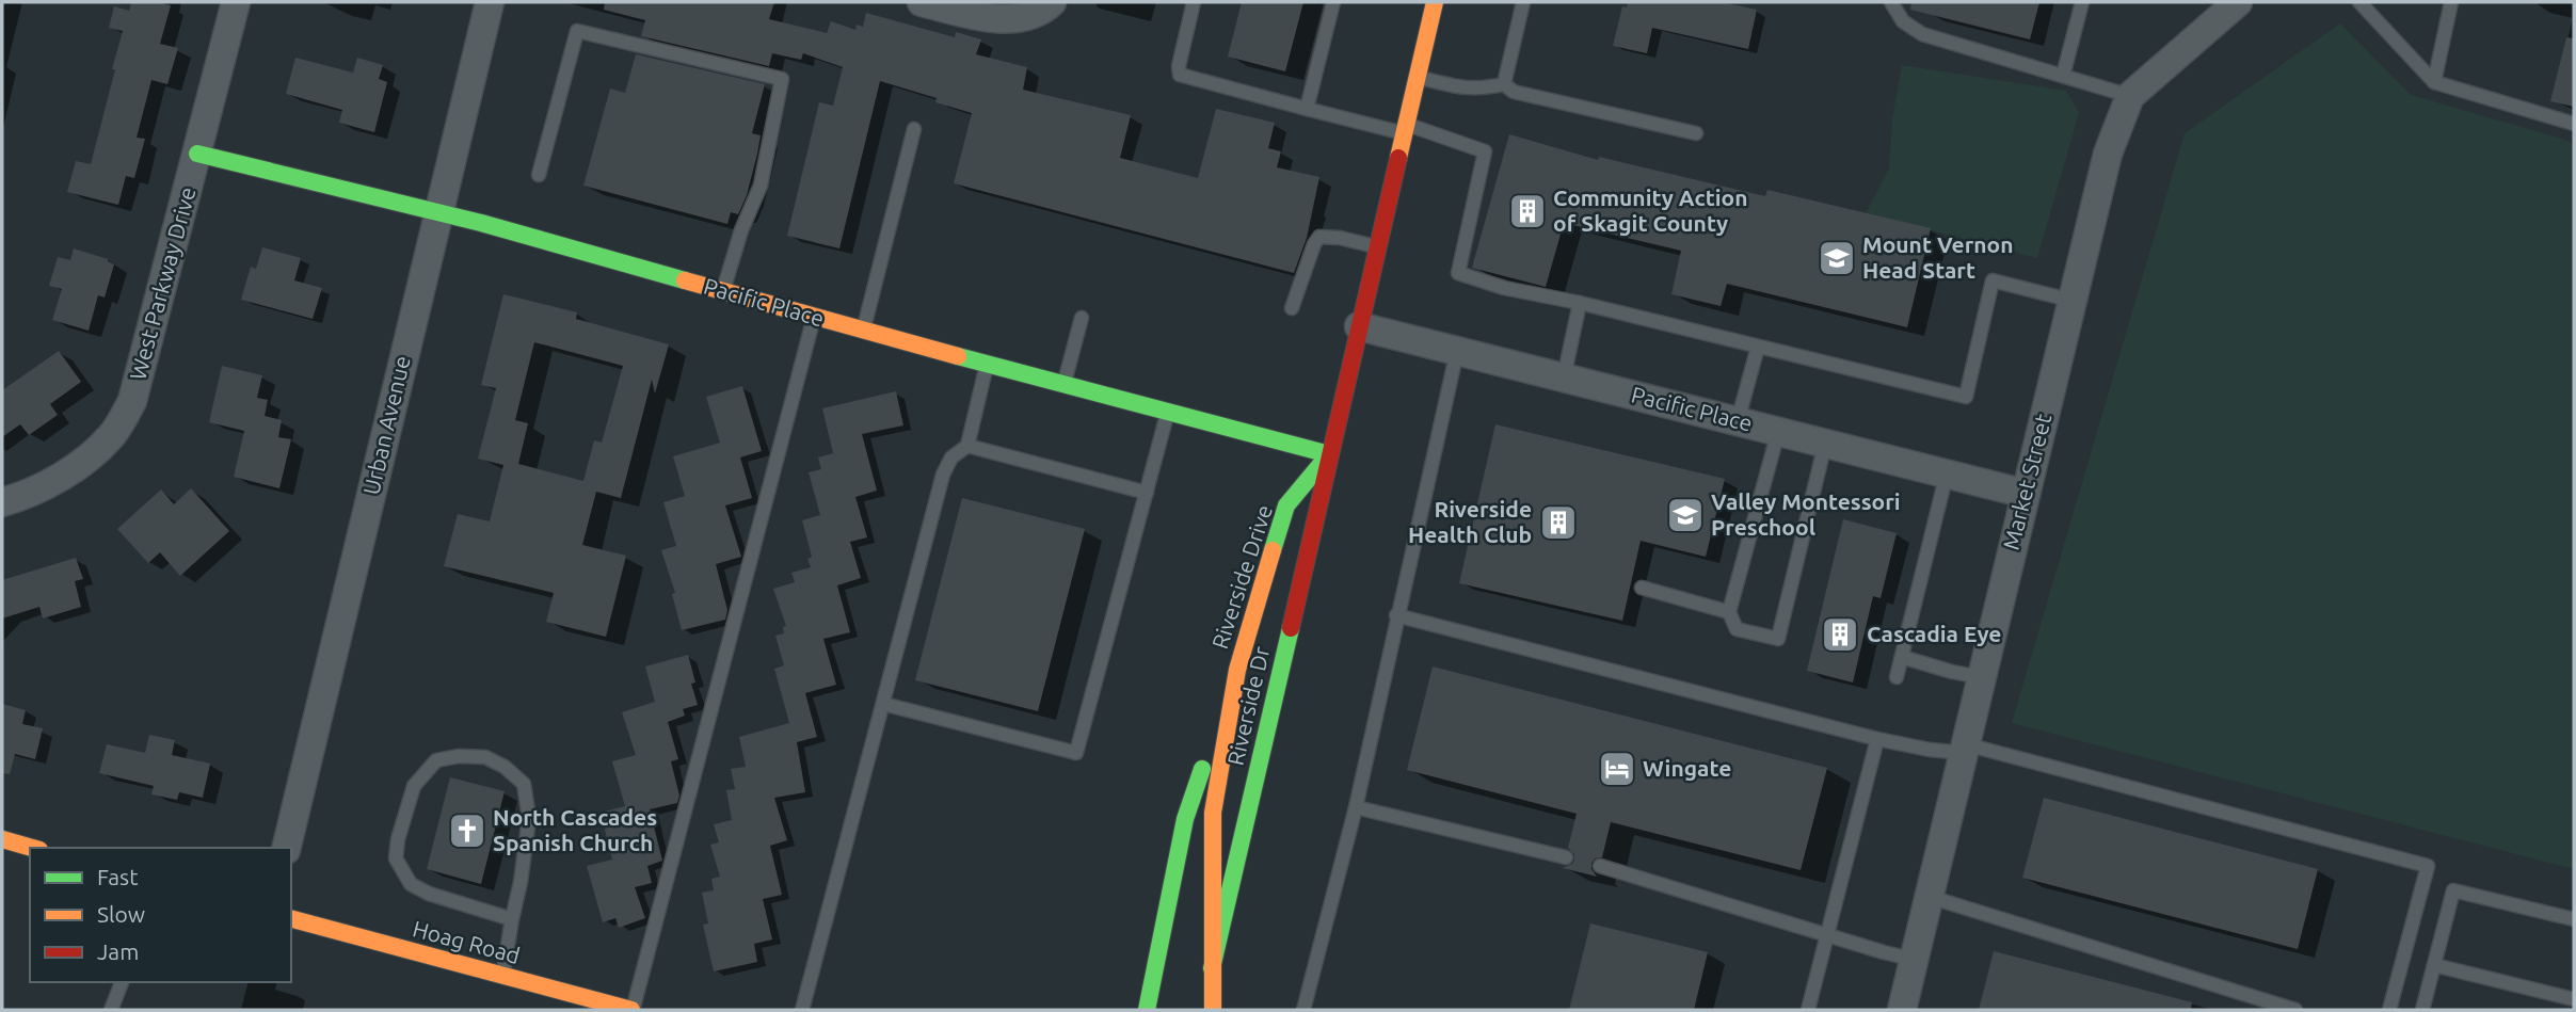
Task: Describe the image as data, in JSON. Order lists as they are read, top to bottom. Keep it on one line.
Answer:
{"streets":{"main road":["Pacific Place","Riverside Drive","Riverside Dr","Hoag Road"],"street":["West Parkway Drive","Urban Avenue","Market Street"]},"crossings":[["West Parkway Drive","Pacific Place"],["Pacific Place","Urban Avenue"],["Pacific Place","Market Street"],["Pacific Place","Riverside Drive"],["Pacific Place","Riverside Dr"],["Riverside Drive","Riverside Dr"]],"places":{"building":["Community Action of Skagit County","Riverside Health Club","Cascadia Eye"],"school or university":["Mount Vernon Head Start","Valley Montessori Preschool"],"hotel":["Wingate"],"church":["North Cascades Spanish Church"]},"legend":["Fast","Slow","Jam"]}
